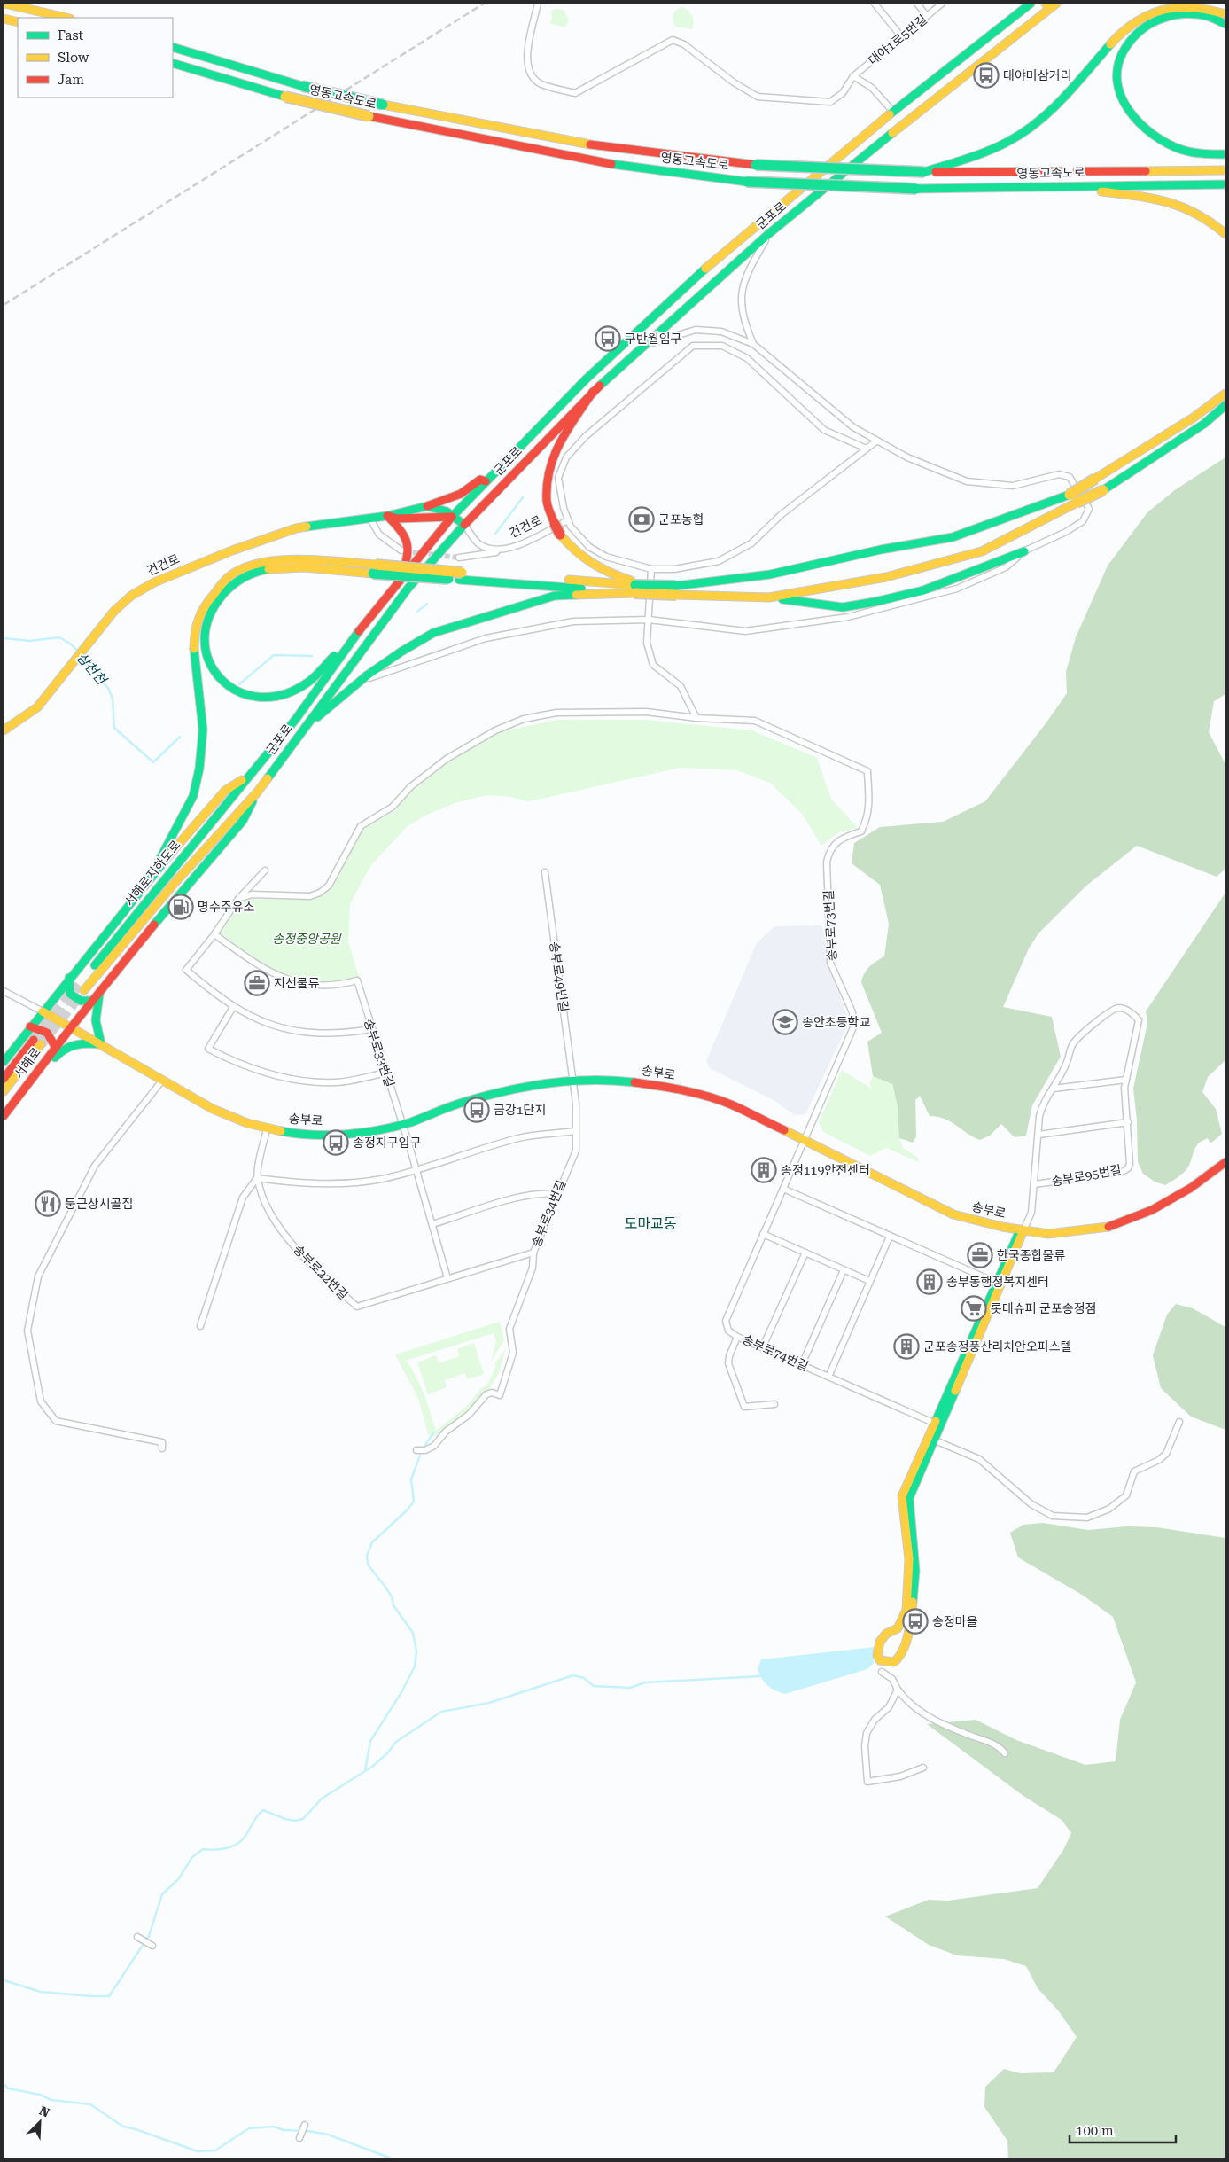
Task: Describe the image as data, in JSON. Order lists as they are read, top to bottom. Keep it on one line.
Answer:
{"streets":{"main road":["영동고속도로","군포로","건건로","서해로지하도로","서해로","송부로"],"street":["대야1로5번길","송부로73번길","송부로49번길","송부로33번길","송부로95번길","송부로34번길","송부로22번길","송부로74번길"]},"crossings":[["군포로","건건로"],["군포로","서해로지하도로"],["군포로","서해로"],["군포로","송부로"],["송부로73번길","송부로"],["송부로73번길","송부로74번길"],["송부로49번길","송부로"],["송부로49번길","송부로34번길"],["송부로33번길","송부로"],["송부로33번길","송부로34번길"],["송부로33번길","송부로22번길"],["서해로","송부로"],["송부로","송부로95번길"],["송부로","송부로34번길"],["송부로","송부로22번길"],["송부로","송부로74번길"],["송부로34번길","송부로22번길"]],"districts":["도마교동"],"water":["삼천천"],"parks":["송정중앙공원"],"places":{"bus stop":["대야미삼거리","구반월입구","금강1단지","송정지구입구","송정마을"],"bank":["군포농협"],"fuel station":["명수주유소"],"office":["지선물류","한국종합물류"],"school or university":["송안초등학교"],"building":["송정119안전센터","송부동행정복지센터","군포송정풍산리치안오피스텔"],"restaurant":["둥근상시골집"],"supermarket":["롯데슈퍼 군포송정점"]},"legend":["Fast","Slow","Jam"],"scale_bar":"100 m","north":"top right"}
